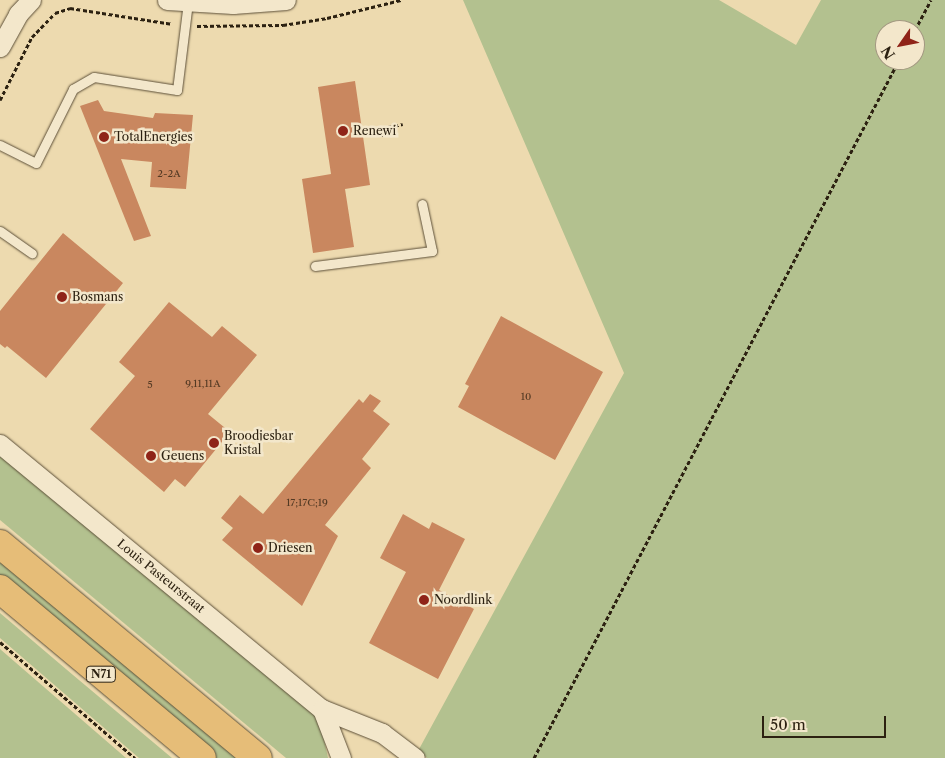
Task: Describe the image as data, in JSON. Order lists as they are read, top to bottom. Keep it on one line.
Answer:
{"streets":{"highway":["N71"],"street":["Louis Pasteurstraat"]},"places":["Renewi","TotalEnergies","Bosmans","Broodjesbar Kristal","Geuens","Driesen","Noordlink"],"house_numbers":["2-2A","9,11,11A","5","10","17;17C;19"],"scale_bar":"50 m","north":"bottom left"}
